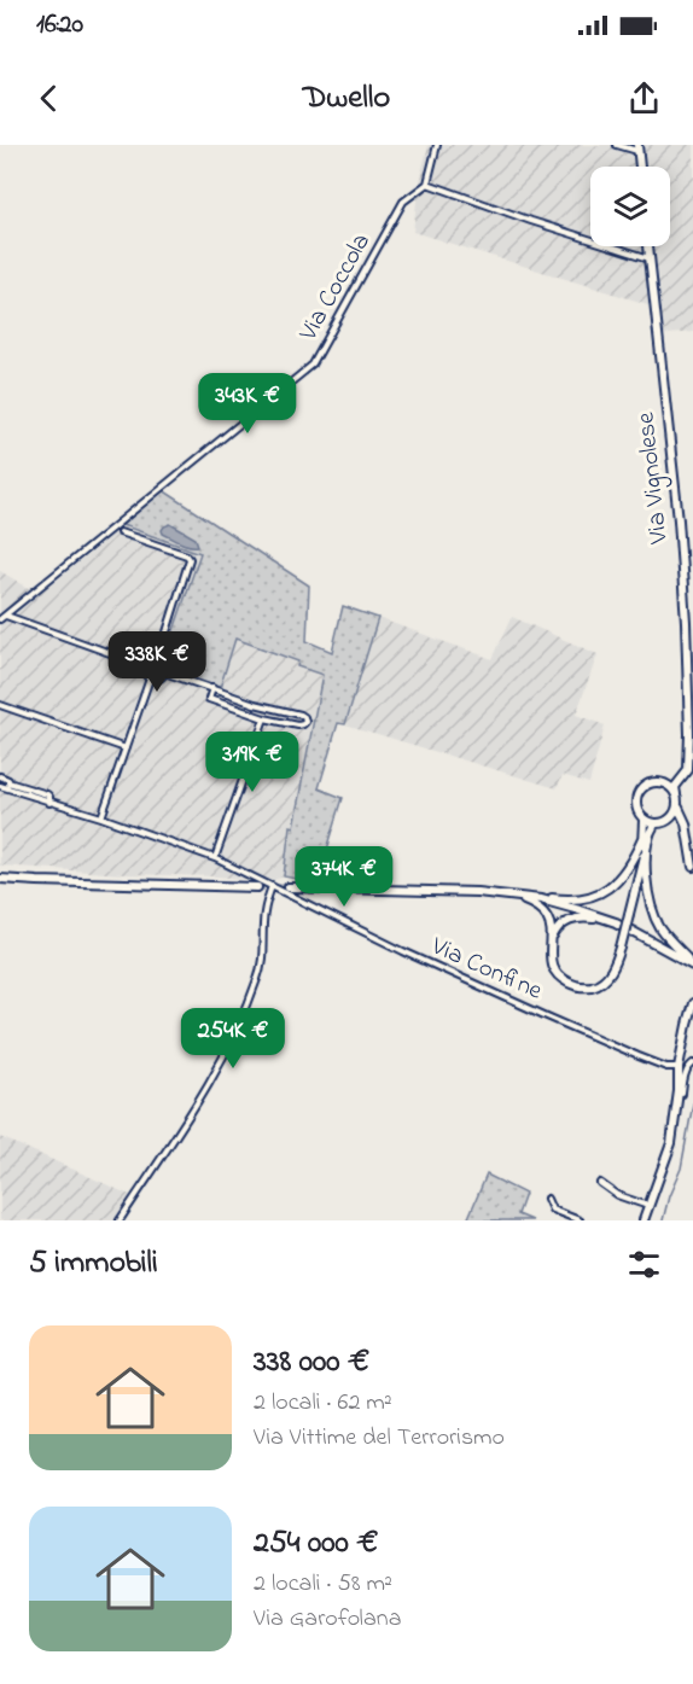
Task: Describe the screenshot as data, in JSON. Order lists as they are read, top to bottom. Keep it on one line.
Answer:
{"streets":{"main road":["Via Vignolese"],"street":["Via Coccola","Via Confine"]},"page":{"status":"16:20","header":"Dwello","price":["343K €","338K €","319K €","374K €","254K €"],"heading":"5 immobili","list":[{"name":"338 000 €","note":"2 locali · 62 m² · Via Vittime del Terrorismo"},{"name":"254 000 €","note":"2 locali · 58 m² · Via Garofolana"}]}}
